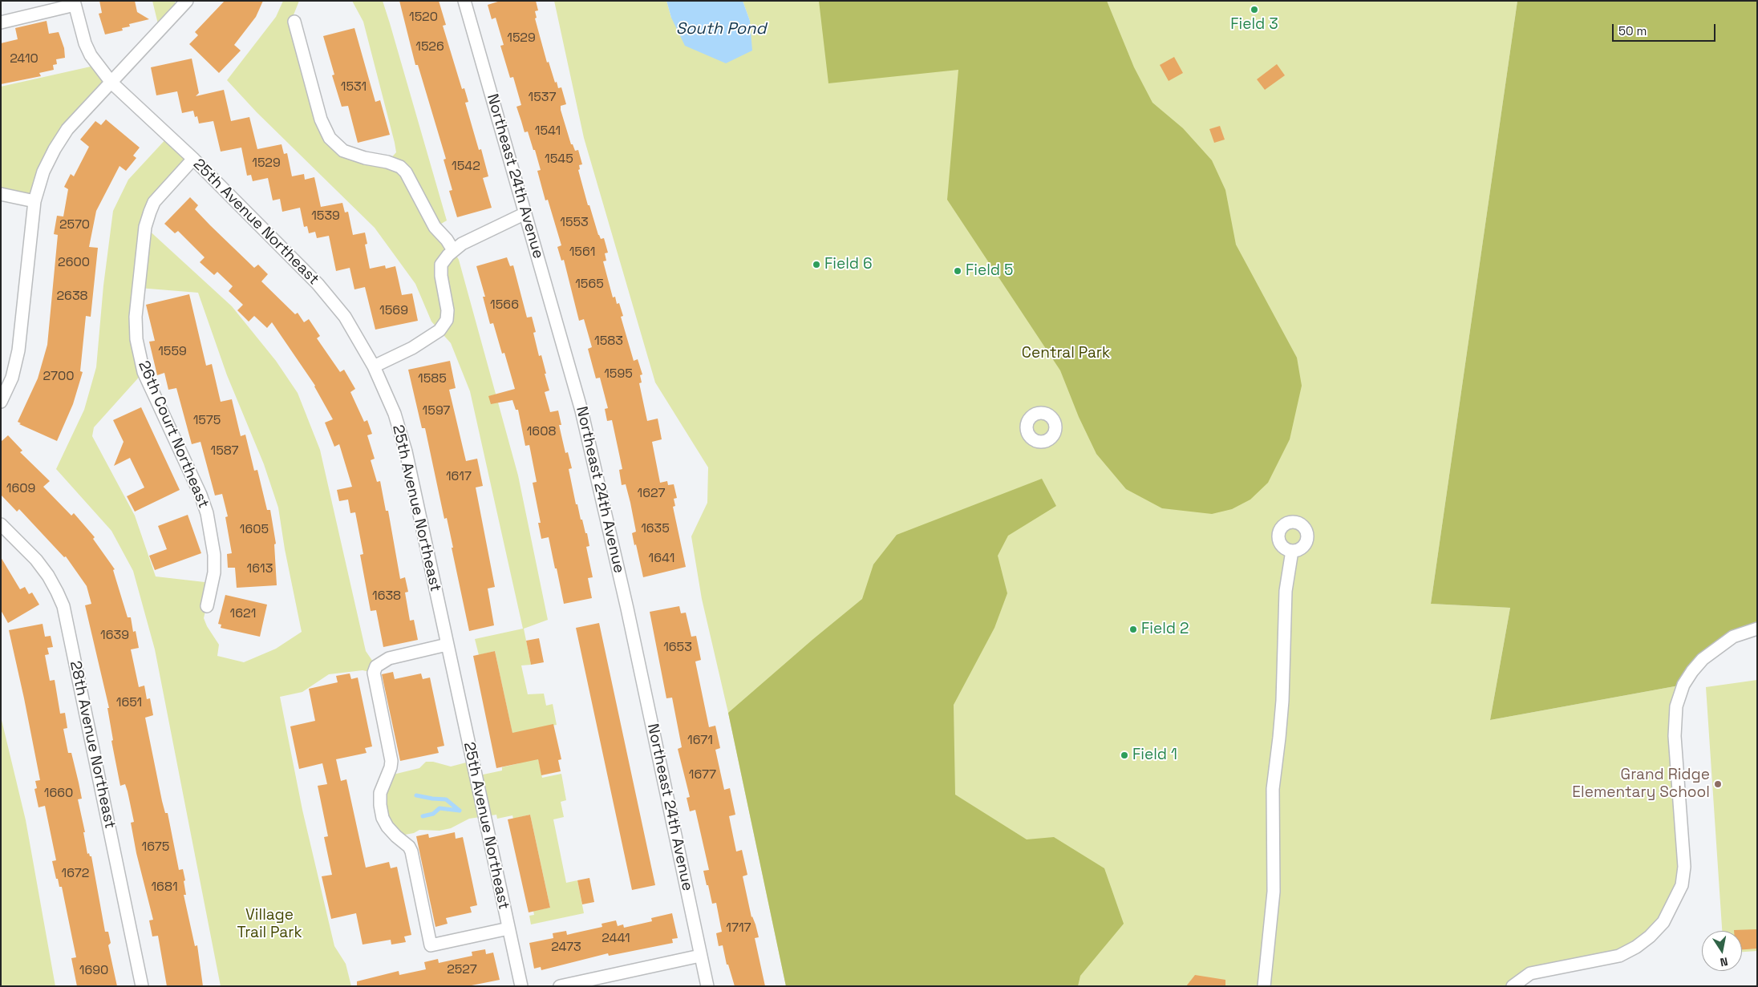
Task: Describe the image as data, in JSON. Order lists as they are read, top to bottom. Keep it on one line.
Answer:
{"streets":{"street":["Northeast 24th Avenue","25th Avenue Northeast","26th Court Northeast","28th Avenue Northeast"]},"crossings":[["25th Avenue Northeast","26th Court Northeast"]],"water":["South Pond"],"parks":["Central Park","Village Trail Park"],"places":["Field 3","Field 6","Field 5","Field 2","Field 1","Grand Ridge Elementary School"],"house_numbers":["1520","1529","1526","2410","1531","1537","1541","1545","1529","1542","1539","1553","2570","1561","2600","1565","2638","1566","1569","1583","1559","1595","2700","1585","1597","1575","1608","1587","1617","1609","1627","1635","1605","1641","1613","1638","1621","1639","1653","1651","1671","1677","1660","1675","1672","1681","1717","2441","2473","2527","1690"],"scale_bar":"50 m","north":"bottom"}
